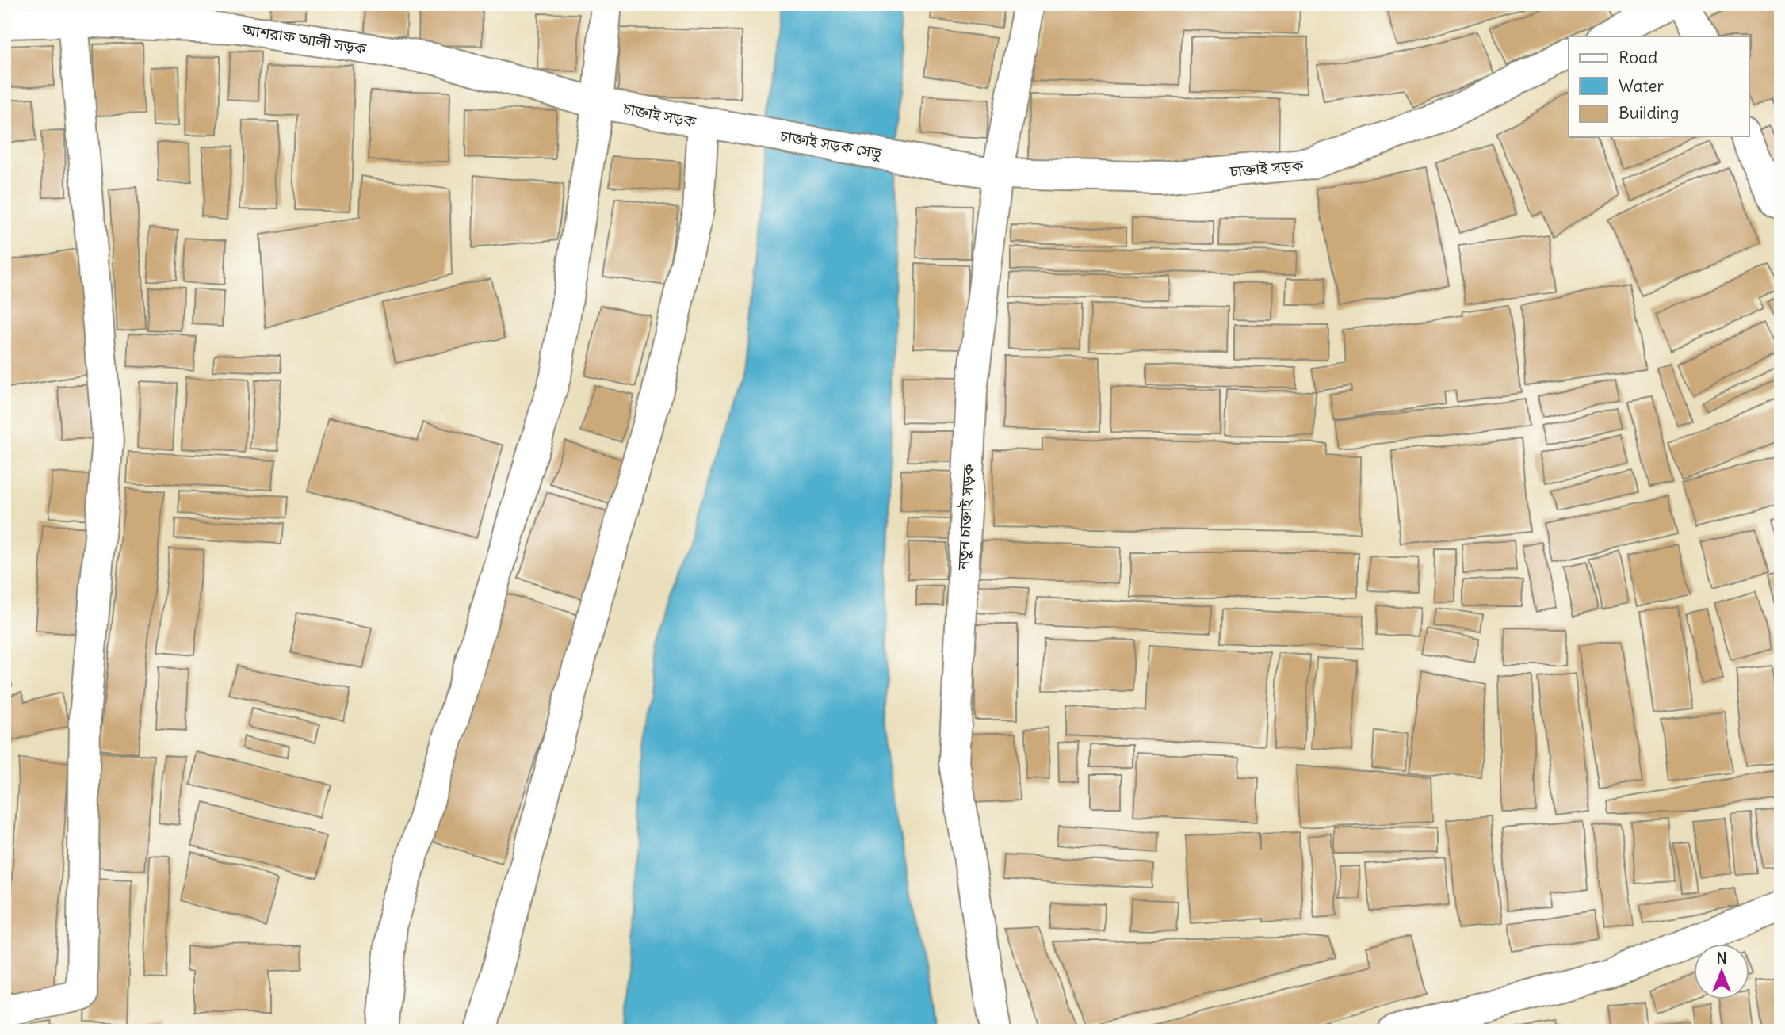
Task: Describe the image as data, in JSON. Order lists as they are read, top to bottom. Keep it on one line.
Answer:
{"streets":{"street":["আশরাফ আলী সড়ক","চাক্তাই সড়ক","চাক্তাই সড়ক সেতু","নতুন চাক্তাই সড়ক"]},"crossings":[["আশরাফ আলী সড়ক","চাক্তাই সড়ক"],["চাক্তাই সড়ক","চাক্তাই সড়ক সেতু"],["চাক্তাই সড়ক","নতুন চাক্তাই সড়ক"]],"legend":["Road","Water","Building"],"north":"top"}
